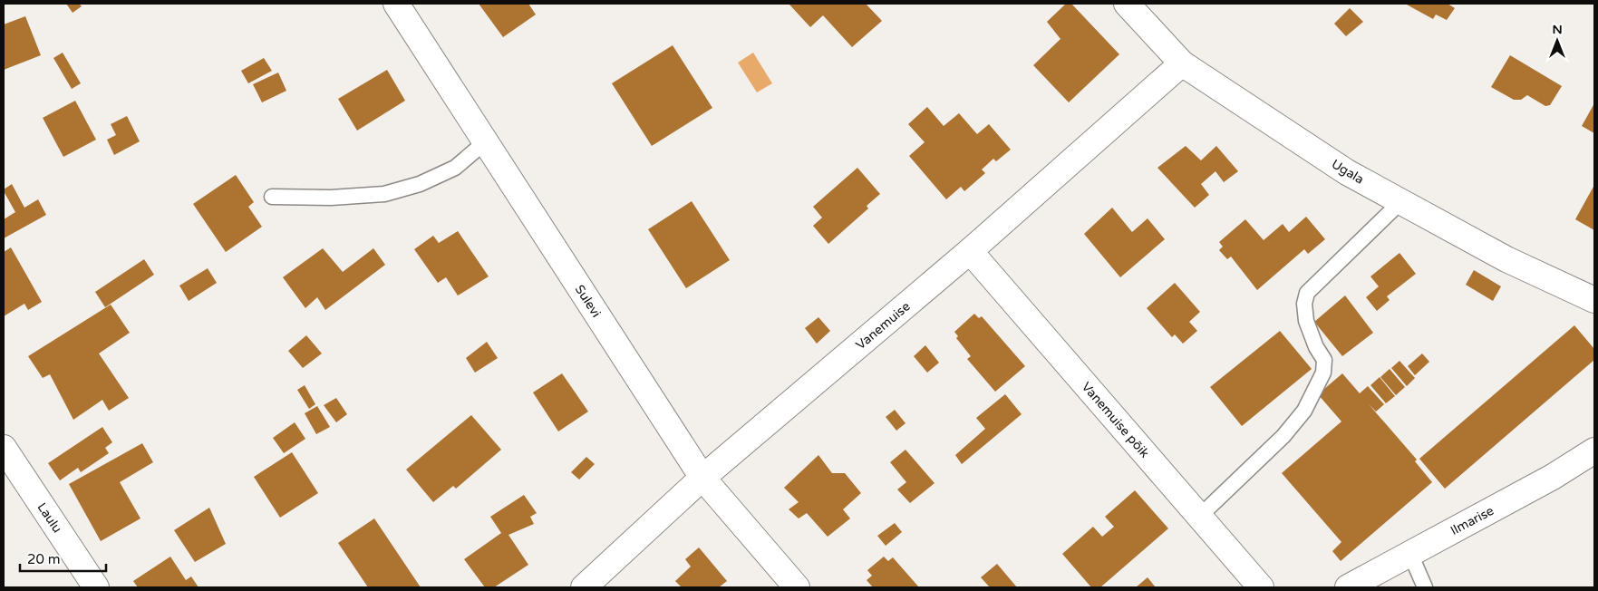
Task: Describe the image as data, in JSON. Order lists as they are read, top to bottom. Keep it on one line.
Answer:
{"streets":{"street":["Ugala","Sulevi","Vanemuise","Vanemuise põik","Laulu","Ilmarise"]},"crossings":[["Ugala","Vanemuise"],["Sulevi","Vanemuise"],["Vanemuise","Vanemuise põik"]],"scale_bar":"20 m","north":"top"}
